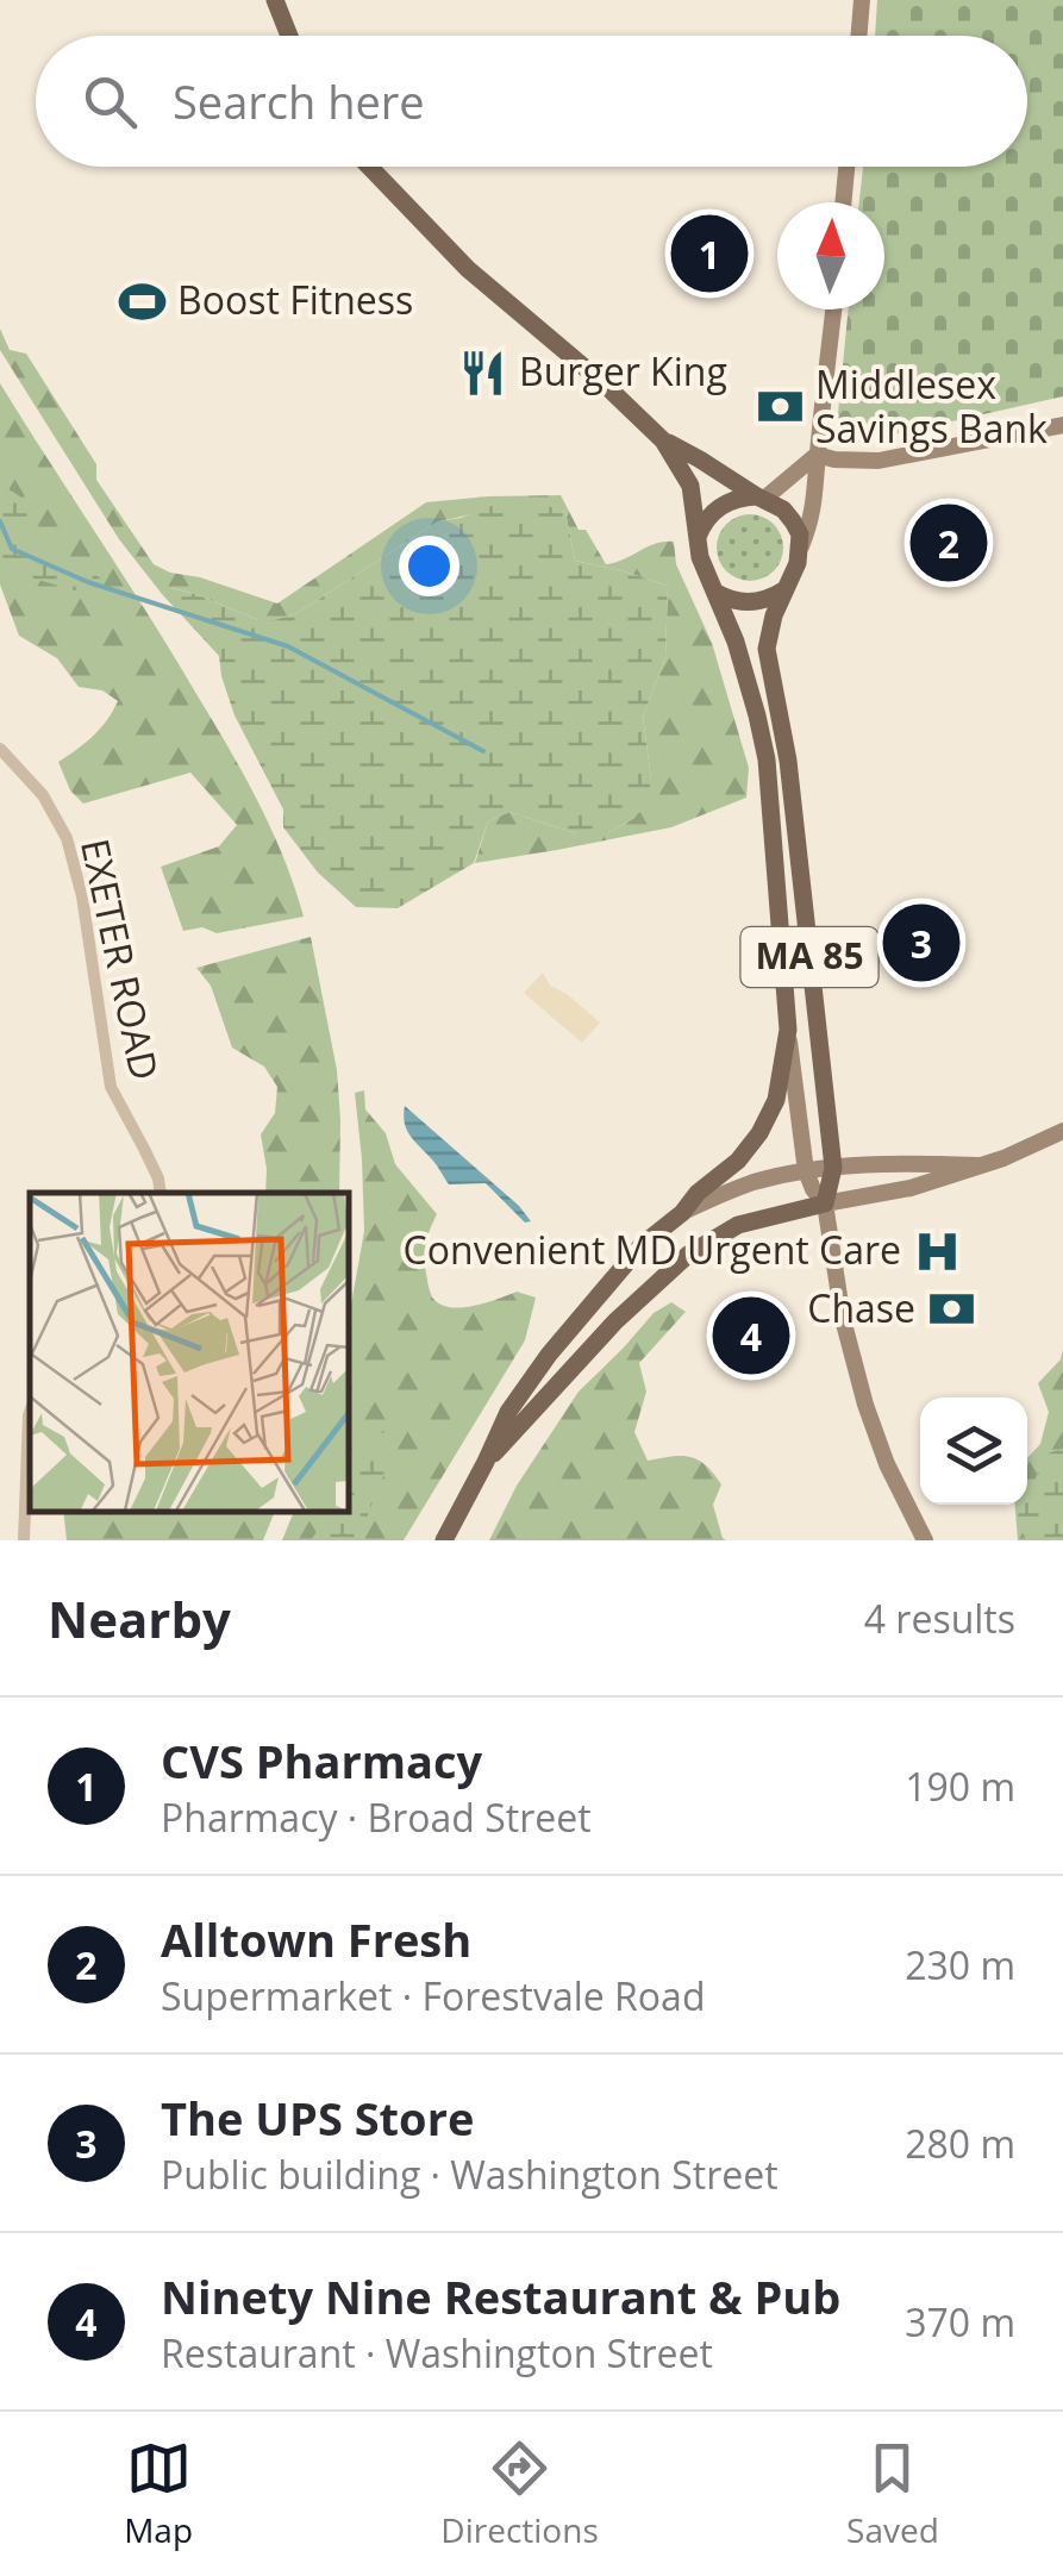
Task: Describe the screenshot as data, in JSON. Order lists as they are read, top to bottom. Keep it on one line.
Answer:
{"streets":{"main road":["MA 85"],"street":["EXETER ROAD"]},"places":{"sports":["Boost Fitness"],"restaurant":["Burger King"],"bank":["Middlesex Savings Bank","Chase"],"hospital":["Convenient MD Urgent Care"]},"north":"top","page":{"search":"Search here","pins":["1","2","3","4"],"heading":["Nearby","4 results"],"list":[{"mark":"1","name":"CVS Pharmacy","note":"Pharmacy · Broad Street","value":"190 m"},{"mark":"2","name":"Alltown Fresh","note":"Supermarket · Forestvale Road","value":"230 m"},{"mark":"3","name":"The UPS Store","note":"Public building · Washington Street","value":"280 m"},{"mark":"4","name":"Ninety Nine Restaurant & Pub","note":"Restaurant · Washington Street","value":"370 m"}],"nav":["Map","Directions","Saved"]}}
